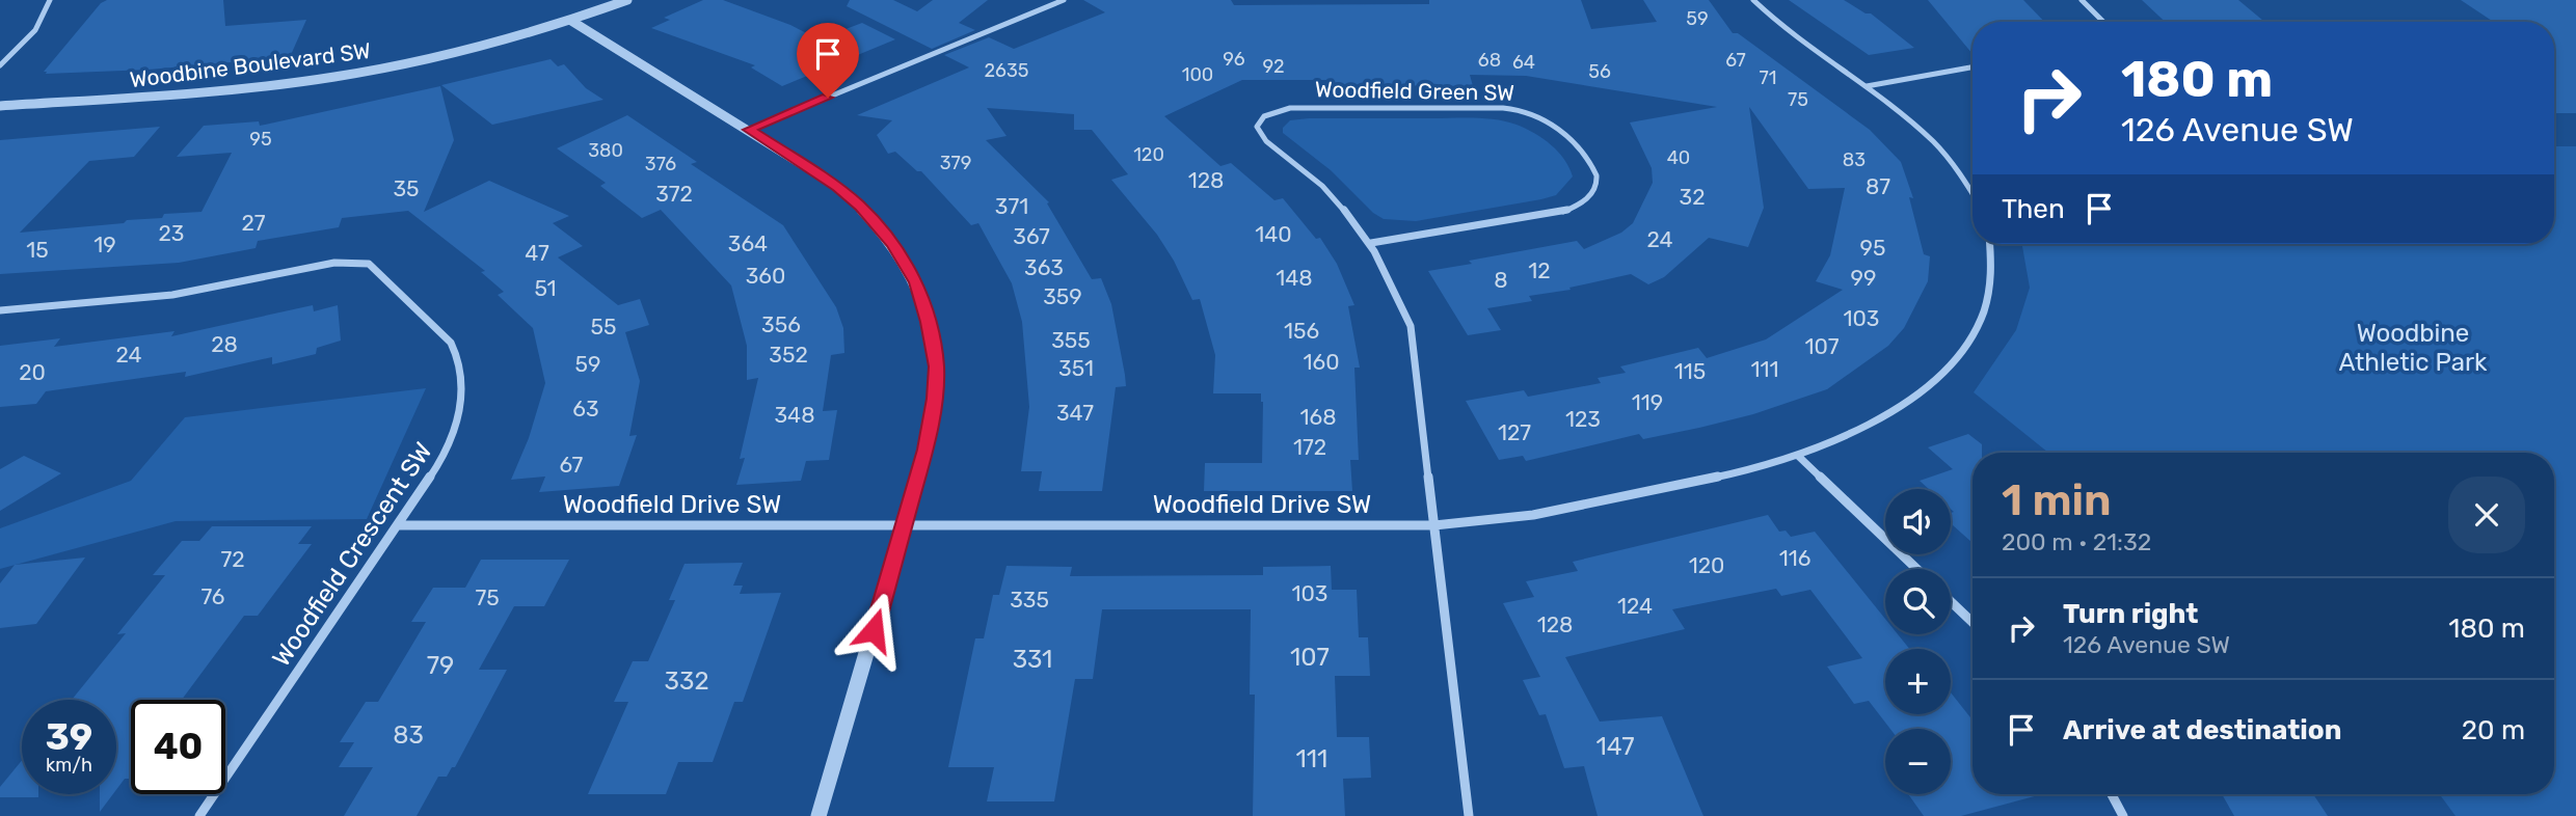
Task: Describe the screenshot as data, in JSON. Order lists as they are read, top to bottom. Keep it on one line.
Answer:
{"streets":{"street":["Woodbine Boulevard SW","Woodfield Green SW","Woodfield Drive SW","Woodfield Crescent SW"]},"crossings":[["Woodfield Green SW","Woodfield Drive SW"],["Woodfield Drive SW","Woodfield Crescent SW"]],"parks":["Woodbine Athletic Park"],"house_numbers":["59","96","68","67","64","92","2635","56","100","71","75","95","380","120","40","83","379","376","128","87","35","372","32","371","27","23","140","367","24","364","19","95","15","47","363","12","360","148","99","8","51","359","103","356","55","156","355","28","107","24","352","160","59","351","111","115","20","119","63","347","348","168","123","127","172","67","116","72","120","103","76","75","335","124","128","107","331","79","332","83","147","111"],"page":{"turn":["180 m","126 Avenue SW"],"then":"Then","heading":["1 min","200 m · 21:32"],"map_buttons":["+","−"],"list":[{"name":"Turn right","note":"126 Avenue SW","value":"180 m"},{"name":"Arrive at destination","value":"20 m"}],"speed":"39 km/h","limit":"40"}}
